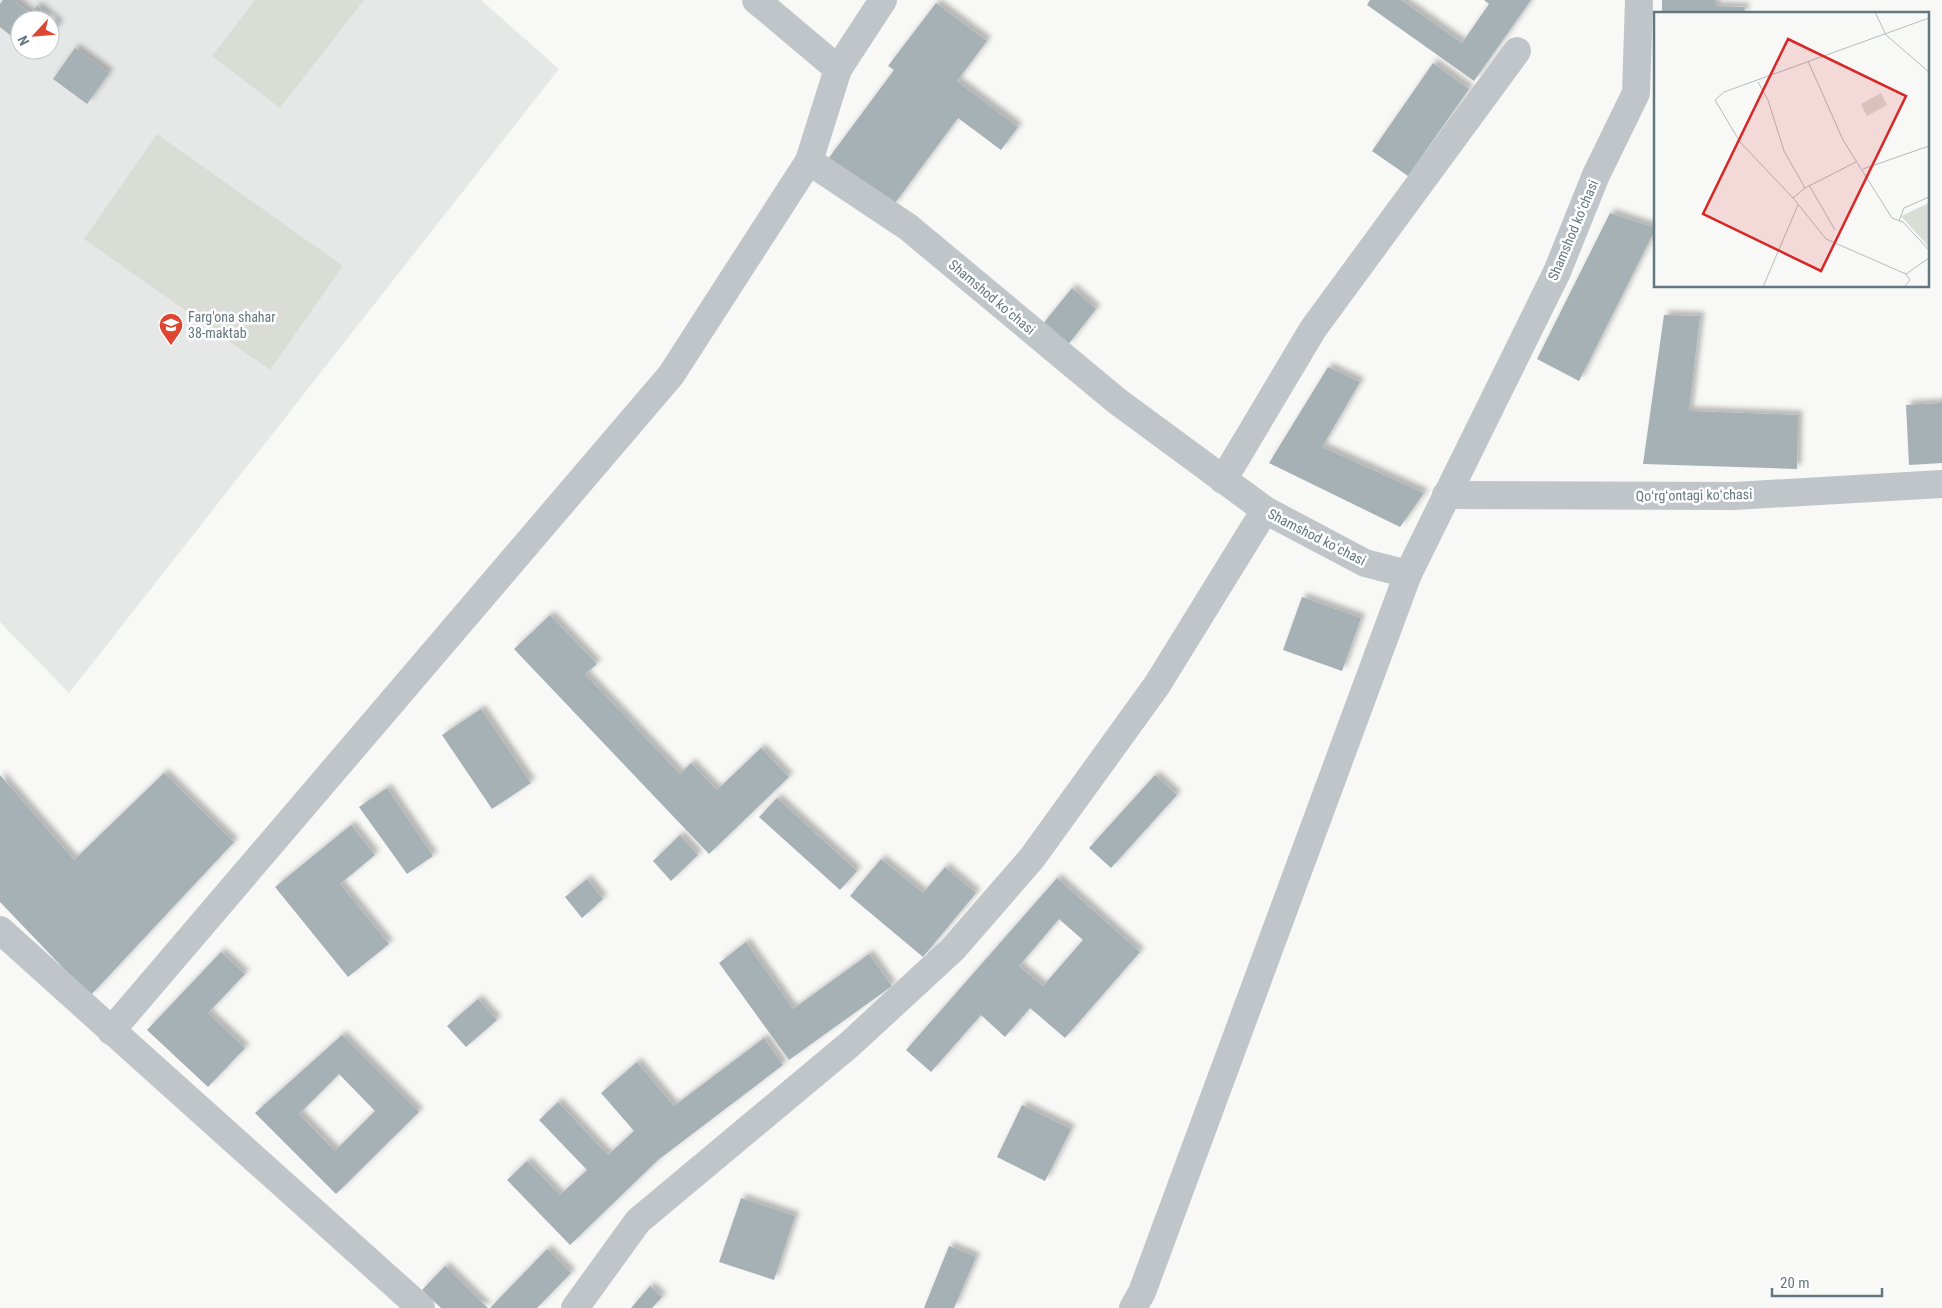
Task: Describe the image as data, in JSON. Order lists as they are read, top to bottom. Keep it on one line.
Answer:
{"streets":{"street":["Shamshod koʻchasi","Qoʻrgʻontagi koʻchasi"]},"crossings":[["Shamshod koʻchasi","Qoʻrgʻontagi koʻchasi"]],"places":{"school or university":["Farg'ona shahar 38-maktab"]},"scale_bar":"20 m","north":"bottom left"}
